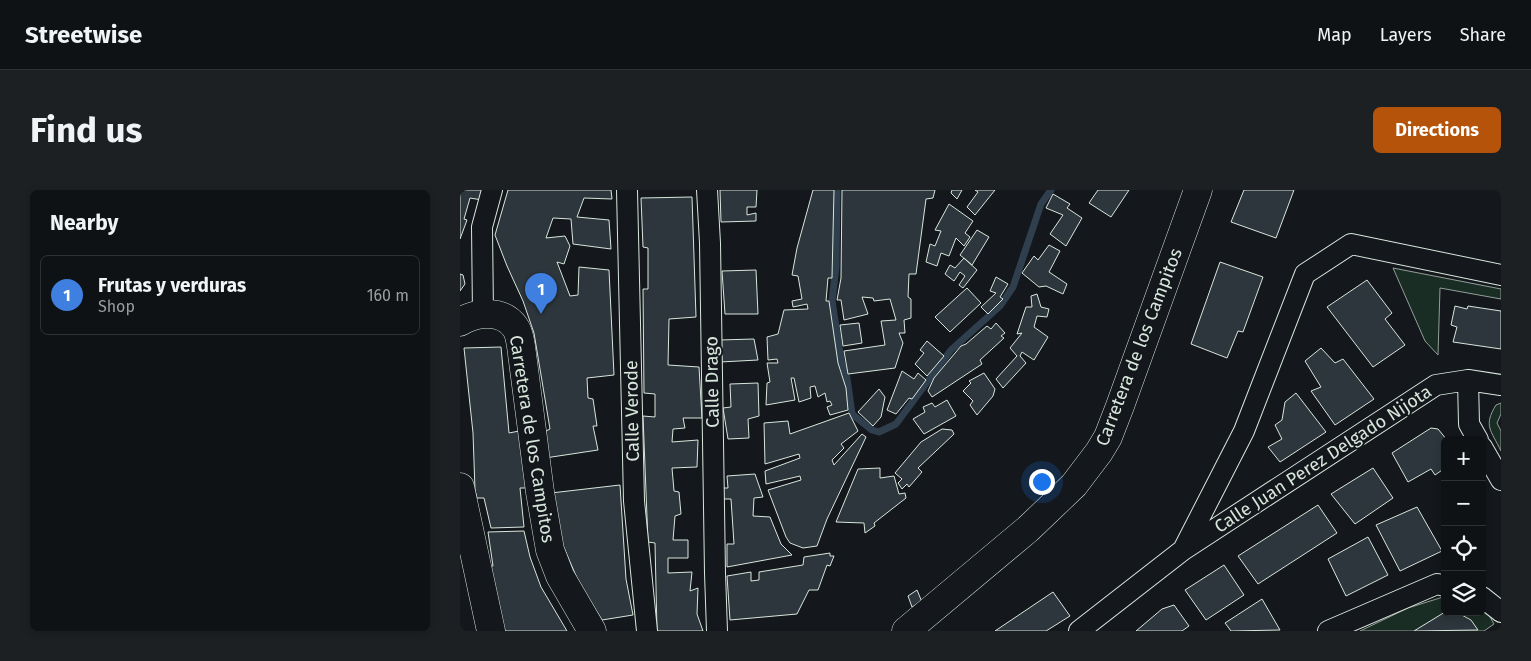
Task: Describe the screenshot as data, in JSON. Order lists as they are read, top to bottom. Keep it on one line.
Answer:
{"streets":{"main road":["Carretera de los Campitos"],"street":["Calle Drago","Calle Verode","Calle Juan Perez Delgado Nijota"]},"page":{"header":"Streetwise","nav":["Map","Layers","Share"],"buttons":"Directions","title":"Find us","heading":"Nearby","list":[{"mark":"1","name":"Frutas y verduras","note":"Shop","value":"160 m"}],"pins":"1","map_buttons":["+","−"]}}
